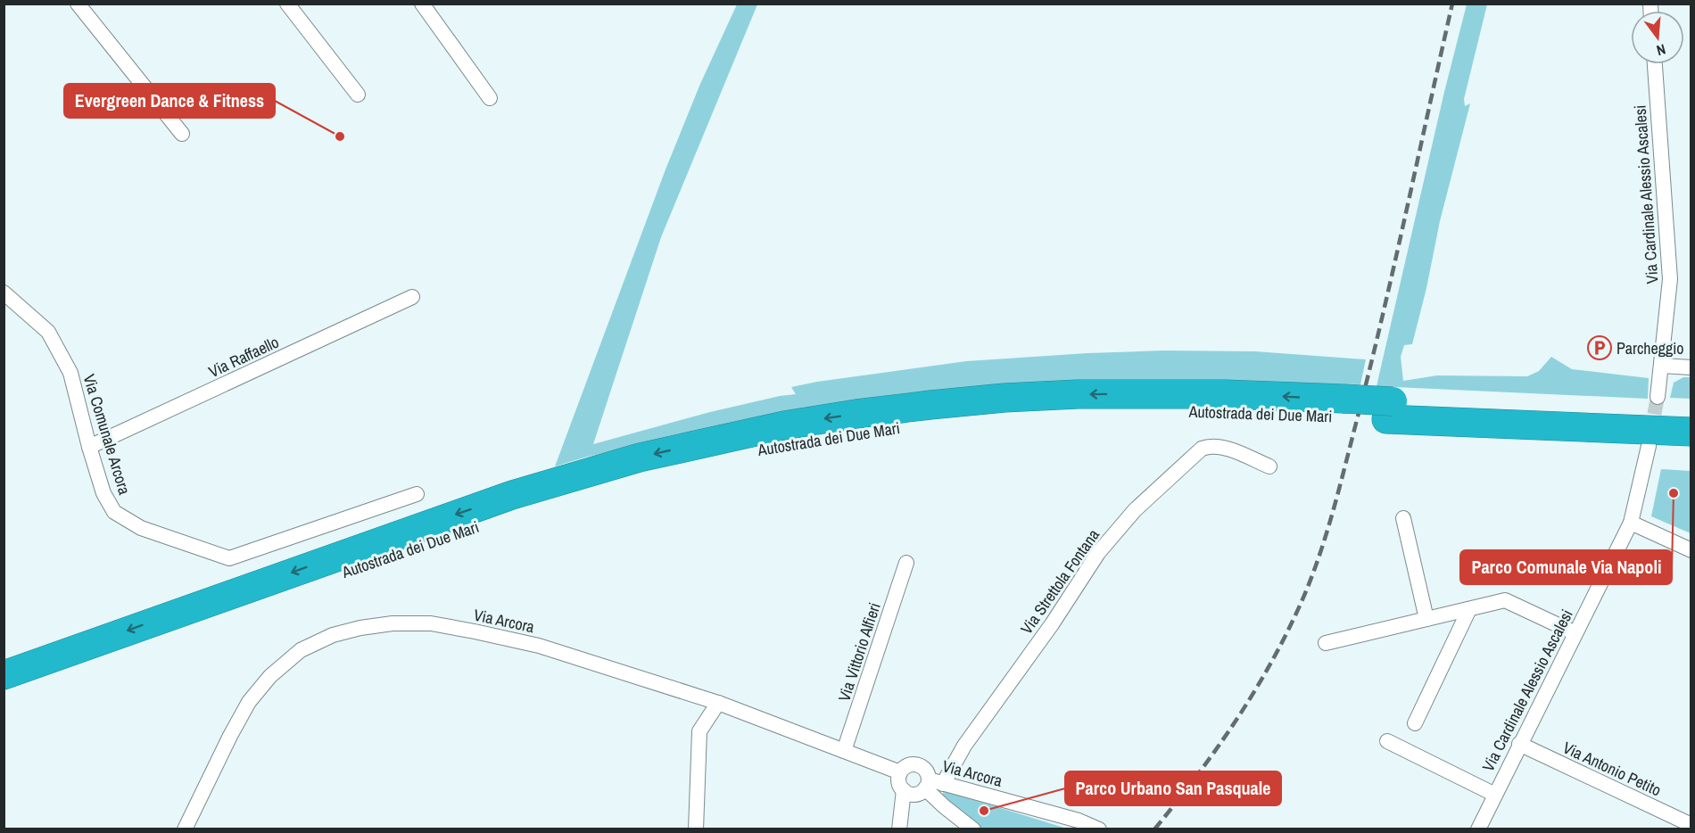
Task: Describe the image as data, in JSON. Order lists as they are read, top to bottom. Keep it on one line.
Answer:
{"streets":{"highway":["Autostrada dei Due Mari"],"street":["Via Cardinale Alessio Ascalesi","Via Raffaello","Via Comunale Arcora","Via Strettola Fontana","Via Arcora","Via Vittorio Alfieri","Via Antonio Petito"]},"crossings":[["Via Cardinale Alessio Ascalesi","Via Antonio Petito"],["Via Raffaello","Via Comunale Arcora"],["Via Strettola Fontana","Via Arcora"],["Via Arcora","Via Vittorio Alfieri"]],"places":{"other":["Evergreen Dance & Fitness","Parco Comunale Via Napoli","Parco Urbano San Pasquale"],"parking":["Parcheggio"]},"north":"bottom"}
